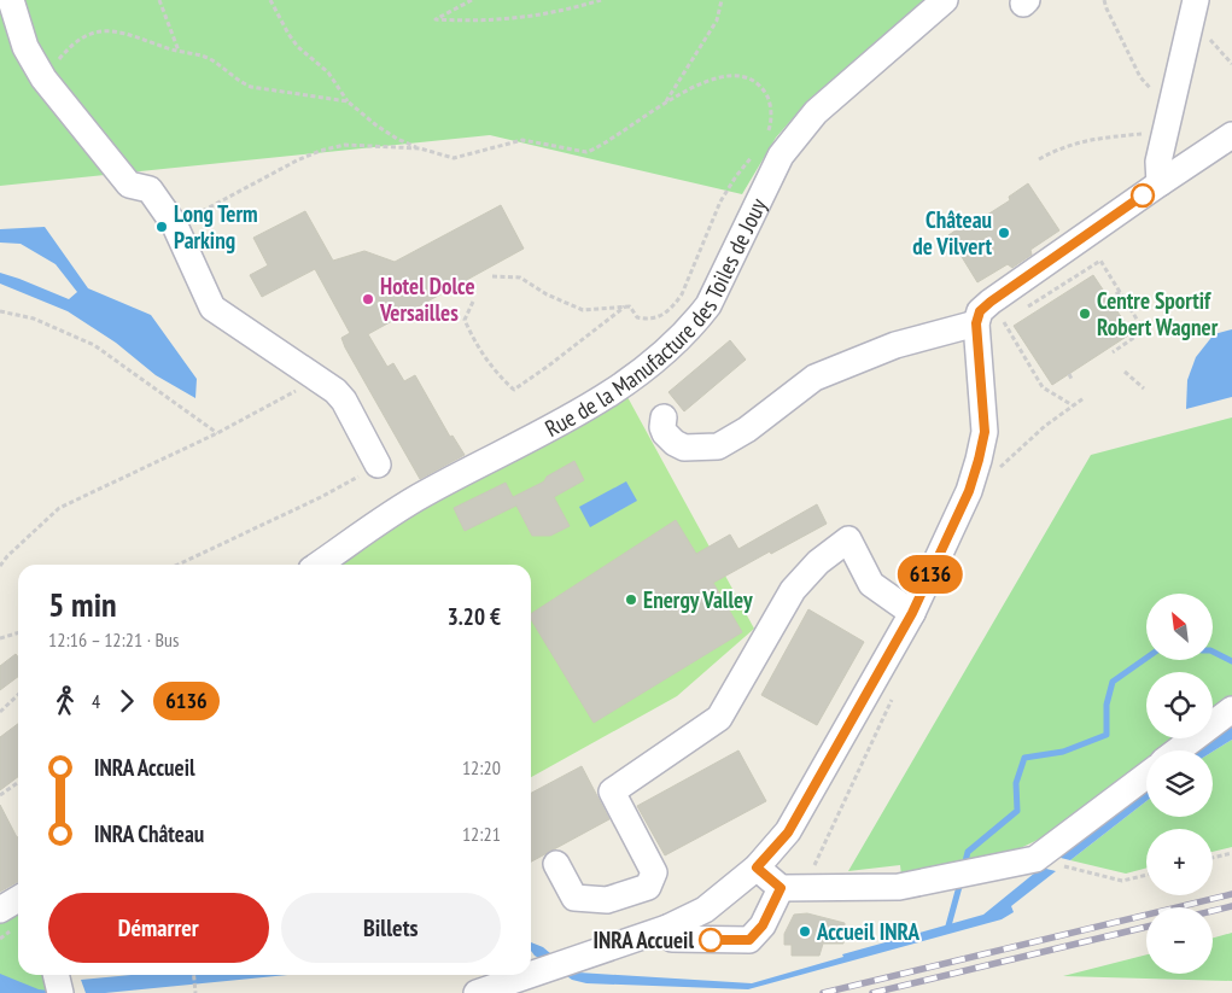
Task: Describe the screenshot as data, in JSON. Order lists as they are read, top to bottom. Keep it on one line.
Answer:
{"streets":{"street":["Rue de la Manufacture des Toiles de Jouy"]},"places":["Long Term Parking","Château de Vilvert","Hotel Dolce Versailles","Centre Sportif Robert Wagner","Energy Valley","Accueil INRA","INRA Accueil"],"lines":["bus line 6136"],"north":"top left","page":{"on_map":"6136","heading":["5 min","12:16 – 12:21 · Bus","3.20 €"],"map_buttons":["+","−"],"legs":["4","6136"],"list":[{"name":"INRA Accueil","value":"12:20"},{"name":"INRA Château","value":"12:21"}],"buttons":["Démarrer","Billets"]}}
